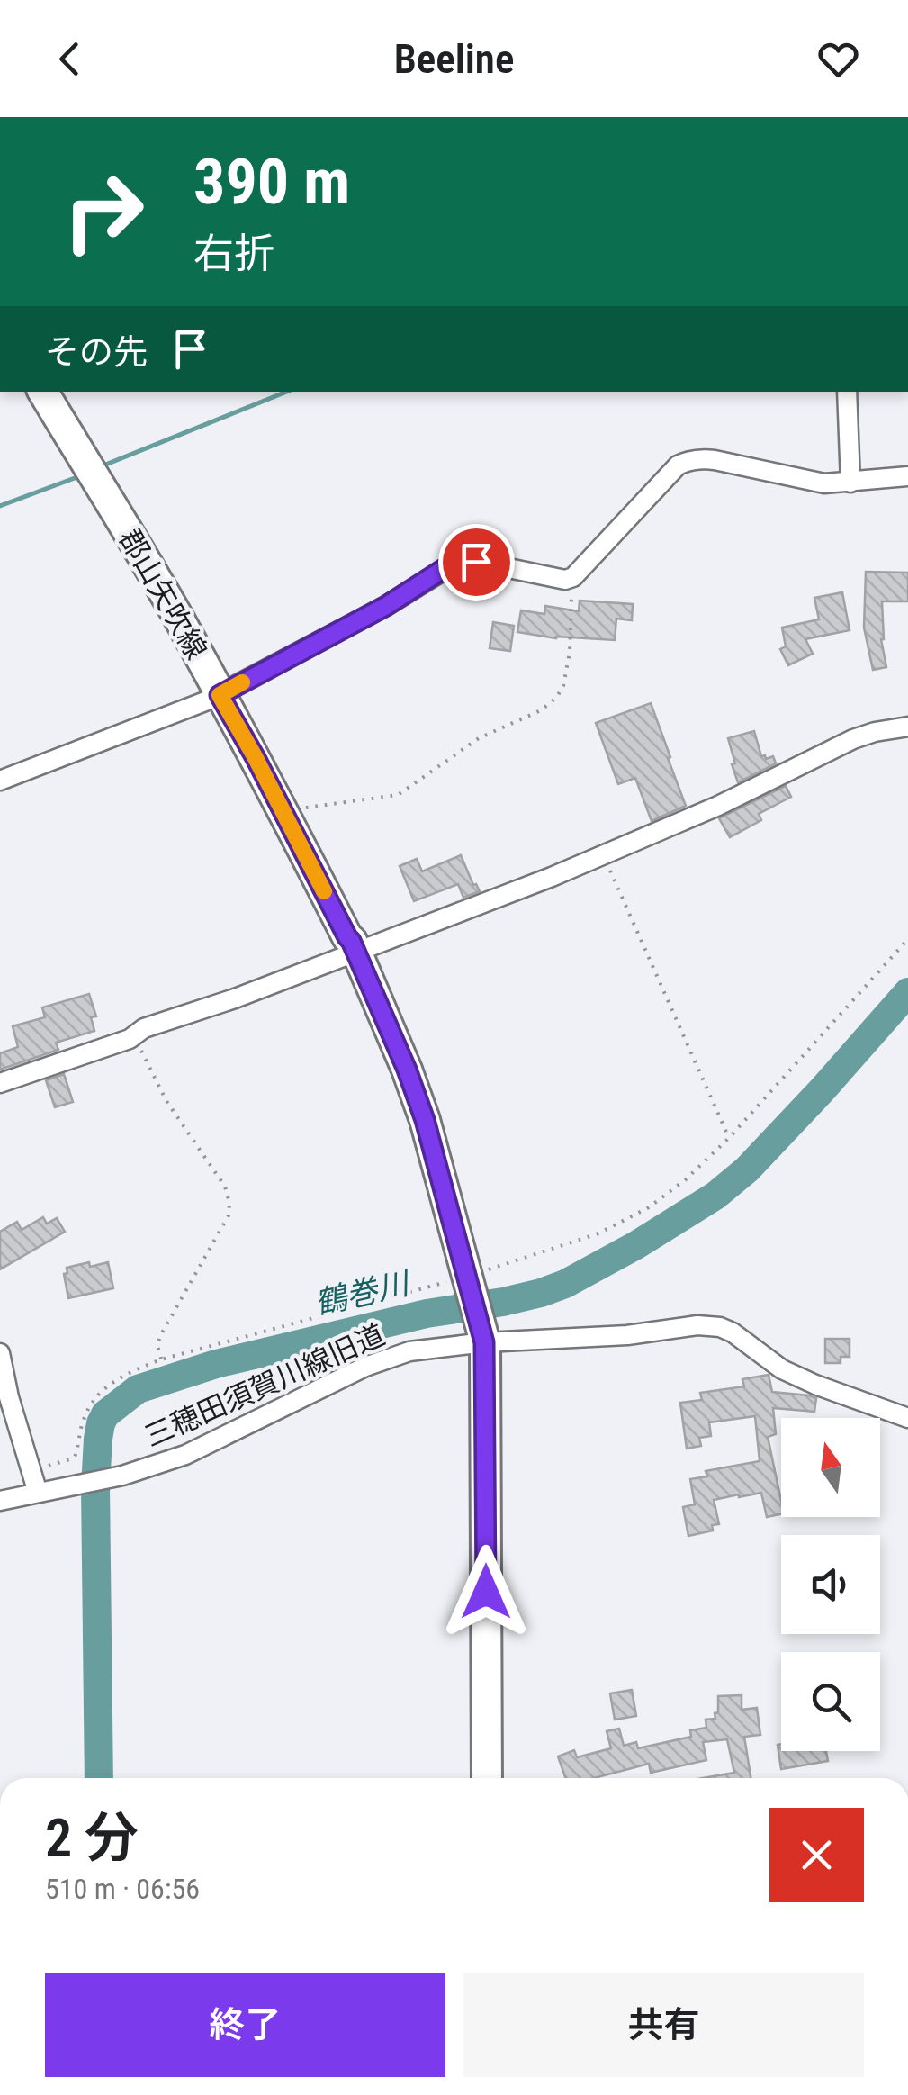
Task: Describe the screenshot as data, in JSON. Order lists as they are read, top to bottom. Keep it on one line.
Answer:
{"streets":{"main road":["郡山矢吹線"],"street":["三穂田須賀川線旧道"]},"crossings":[["郡山矢吹線","三穂田須賀川線旧道"]],"water":["鶴巻川"],"north":"top","page":{"header":"Beeline","turn":["390 m","右折"],"then":"その先","heading":["2 分","510 m · 06:56"],"buttons":["終了","共有"]}}
